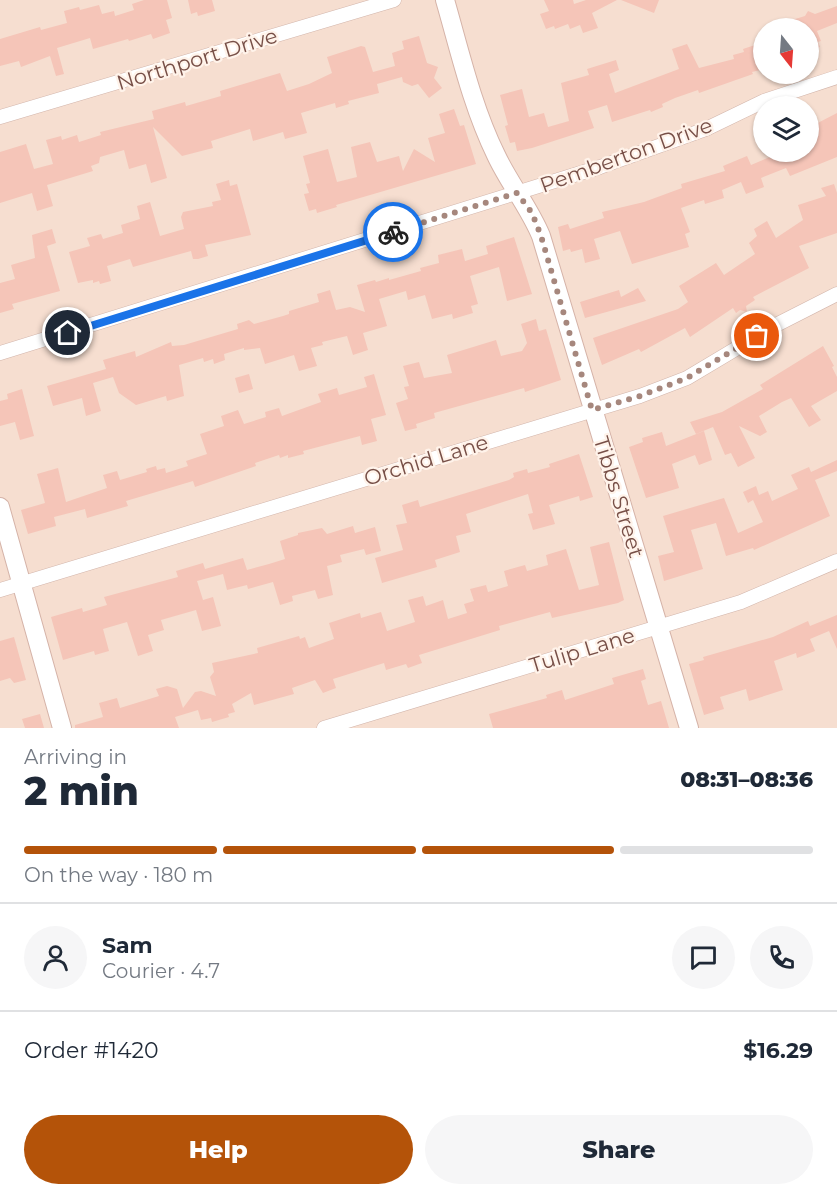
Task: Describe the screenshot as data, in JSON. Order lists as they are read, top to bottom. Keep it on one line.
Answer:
{"streets":{"street":["Northport Drive","Pemberton Drive","Orchid Lane","Tibbs Street","Tulip Lane"]},"crossings":[["Pemberton Drive","Tibbs Street"],["Orchid Lane","Tibbs Street"],["Tibbs Street","Tulip Lane"]],"north":"bottom","page":{"heading":["2 min","Arriving in","08:31–08:36"],"panel":["Sam","Courier · 4.7","Order #1420","$16.29"],"bar":"On the way · 180 m","buttons":["Help","Share"]}}
